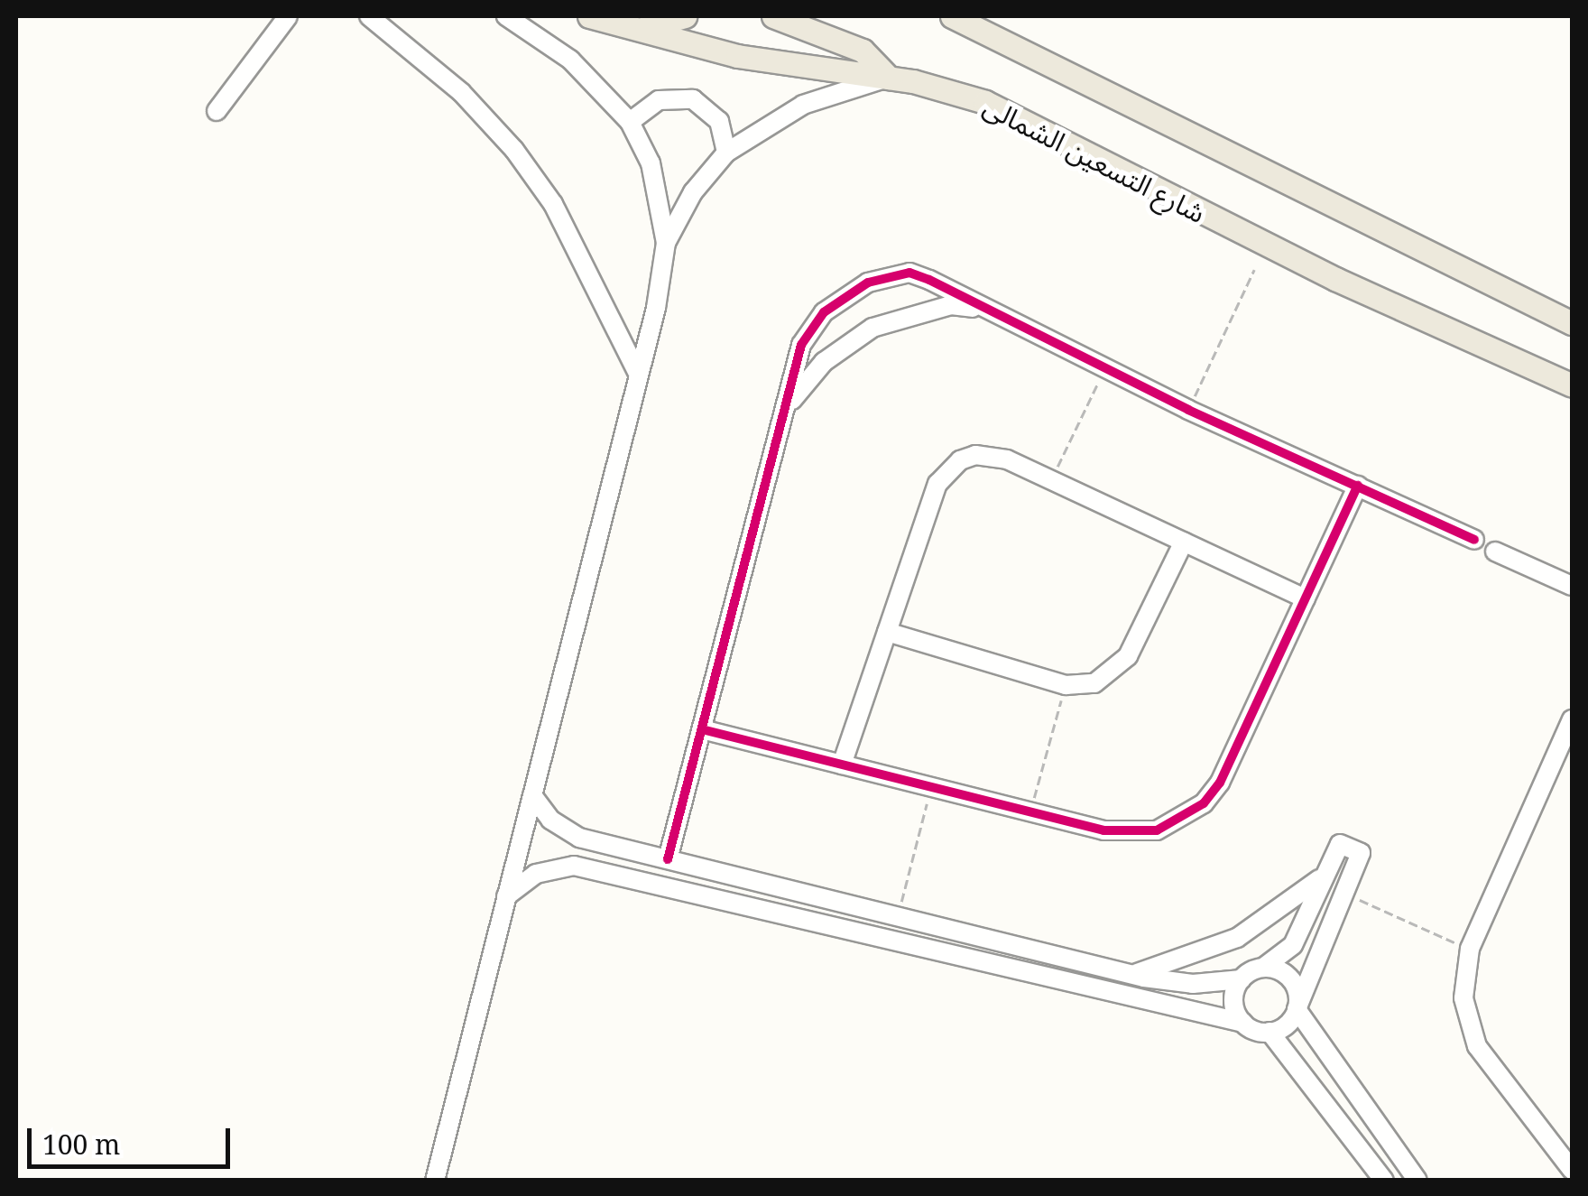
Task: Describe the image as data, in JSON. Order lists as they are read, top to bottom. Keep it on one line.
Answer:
{"streets":{"main road":["شارع التسعين الشمالى"]},"scale_bar":"100 m"}
